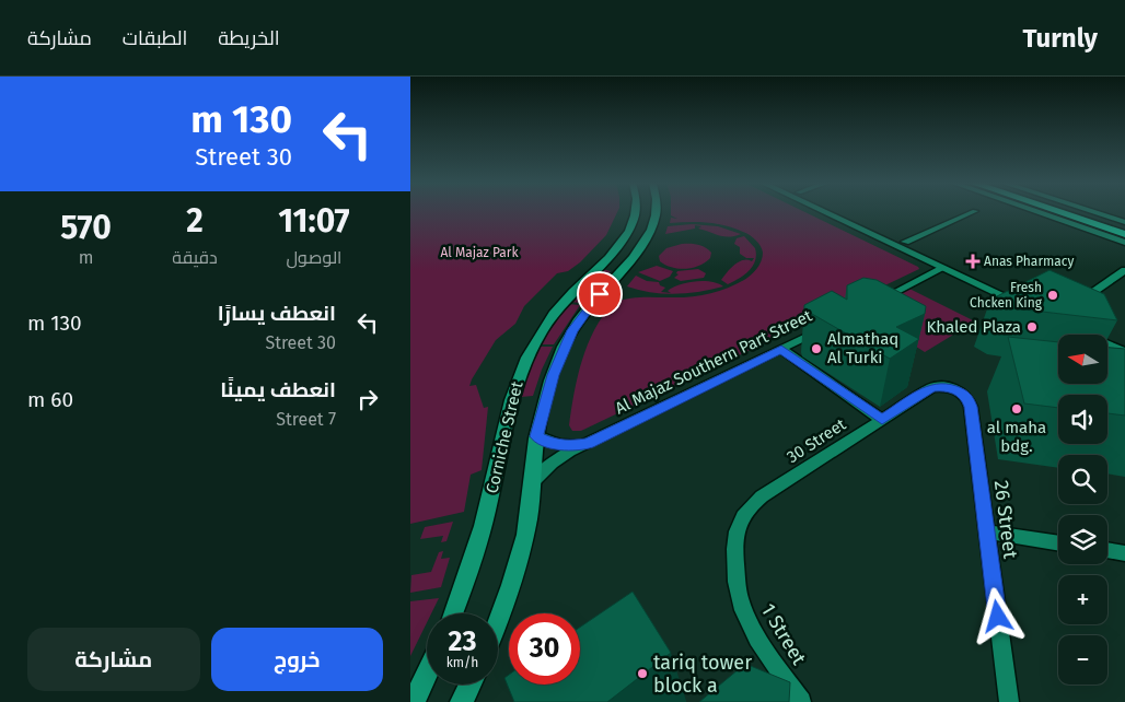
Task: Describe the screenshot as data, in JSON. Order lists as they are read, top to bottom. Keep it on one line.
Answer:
{"streets":{"main road":["Corniche Street"],"street":["Al Majaz Southern Part Street","30 Street","26 Street","1 Street"]},"crossings":[["Al Majaz Southern Part Street","Corniche Street"],["30 Street","26 Street"],["30 Street","1 Street"]],"parks":["Al Majaz Park"],"places":{"health":["Anas Pharmacy"],"other":["Fresh Chcken King","Khaled Plaza","Almathaq Al Turki","al maha bdg.","tariq tower block a"]},"north":"left","page":{"header":"Turnly","nav":["الخريطة","الطبقات","مشاركة"],"turn":["130 m","30 Street"],"eta":["11:07","الوصول","2","دقيقة","570","m"],"list":[{"name":"انعطف يسارًا","note":"30 Street","value":"130 m"},{"name":"انعطف يمينًا","note":"7 Street","value":"60 m"}],"map_buttons":["+","−"],"speed":"23 km/h","limit":"30","buttons":["خروج","مشاركة"]}}
